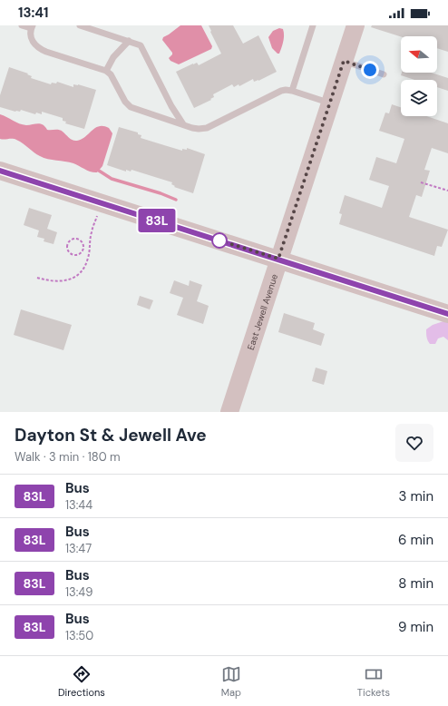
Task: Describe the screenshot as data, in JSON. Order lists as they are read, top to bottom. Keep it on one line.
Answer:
{"streets":{"street":["East Jewell Avenue"]},"lines":["bus line 83L"],"north":"left","page":{"status":"13:41","on_map":"83L","heading":["Dayton St & Jewell Ave","Walk · 3 min · 180 m"],"list":[{"mark":"83L","name":"Bus","note":"13:44","value":"3 min"},{"mark":"83L","name":"Bus","note":"13:47","value":"6 min"},{"mark":"83L","name":"Bus","note":"13:49","value":"8 min"},{"mark":"83L","name":"Bus","note":"13:50","value":"9 min"}],"tabs":["Directions","Map","Tickets"]}}
